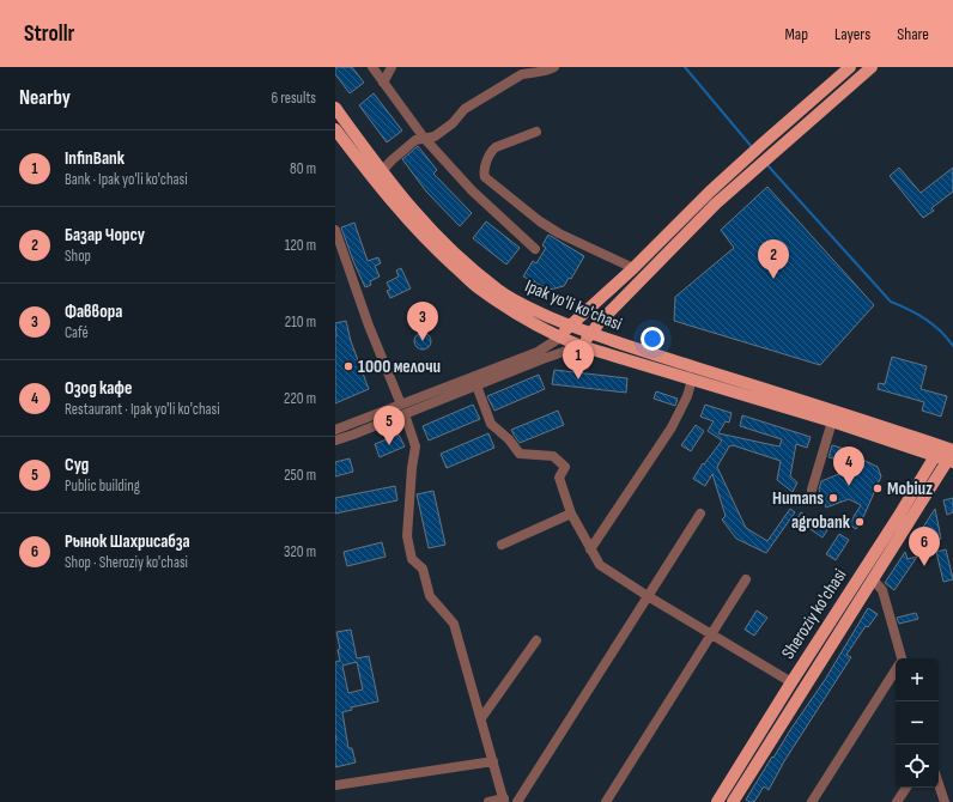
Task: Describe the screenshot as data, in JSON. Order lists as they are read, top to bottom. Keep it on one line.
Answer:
{"streets":{"main road":["Ipak yo'li ko'chasi","Sheroziy ko'chasi"]},"crossings":[["Ipak yo'li ko'chasi","Sheroziy ko'chasi"]],"places":["1000 мелочи","Mobiuz","Humans","agrobank"],"page":{"header":"Strollr","nav":["Map","Layers","Share"],"heading":["Nearby","6 results"],"list":[{"mark":"1","name":"InfinBank","note":"Bank · Ipak yo'li ko'chasi","value":"80 m"},{"mark":"2","name":"Базар Чорсу","note":"Shop","value":"120 m"},{"mark":"3","name":"Фаввора","note":"Café","value":"210 m"},{"mark":"4","name":"Озод кафе","note":"Restaurant · Ipak yo'li ko'chasi","value":"220 m"},{"mark":"5","name":"Суд","note":"Public building","value":"250 m"},{"mark":"6","name":"Рынок Шахрисабза","note":"Shop · Sheroziy ko'chasi","value":"320 m"}],"pins":["2","3","1","5","4","6"],"map_buttons":["+","−"]}}
